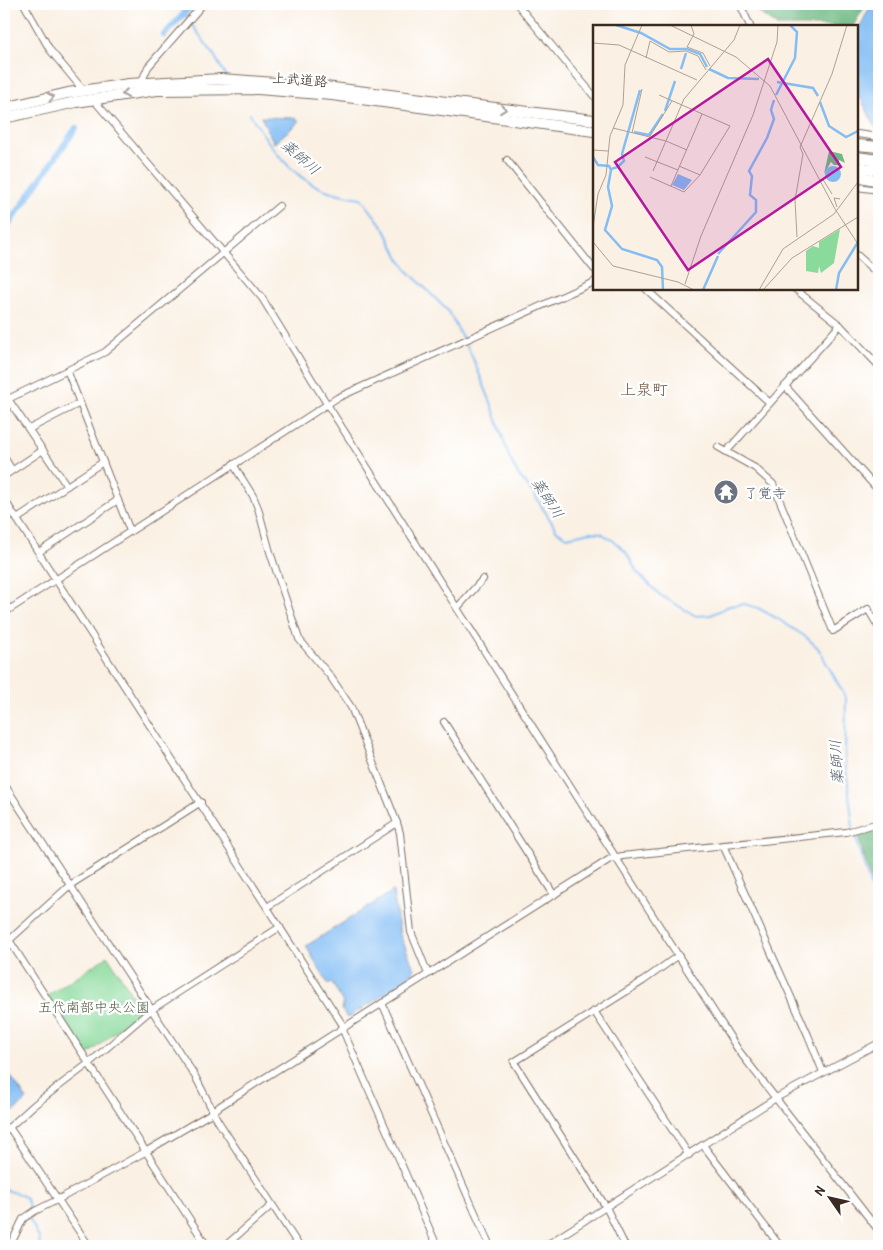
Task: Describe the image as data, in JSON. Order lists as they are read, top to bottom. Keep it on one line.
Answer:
{"streets":{"highway":["上武道路"]},"districts":["上泉町"],"water":["薬師川"],"parks":["五代南部中央公園"],"places":{"temple":["了覚寺"]},"north":"top left"}
